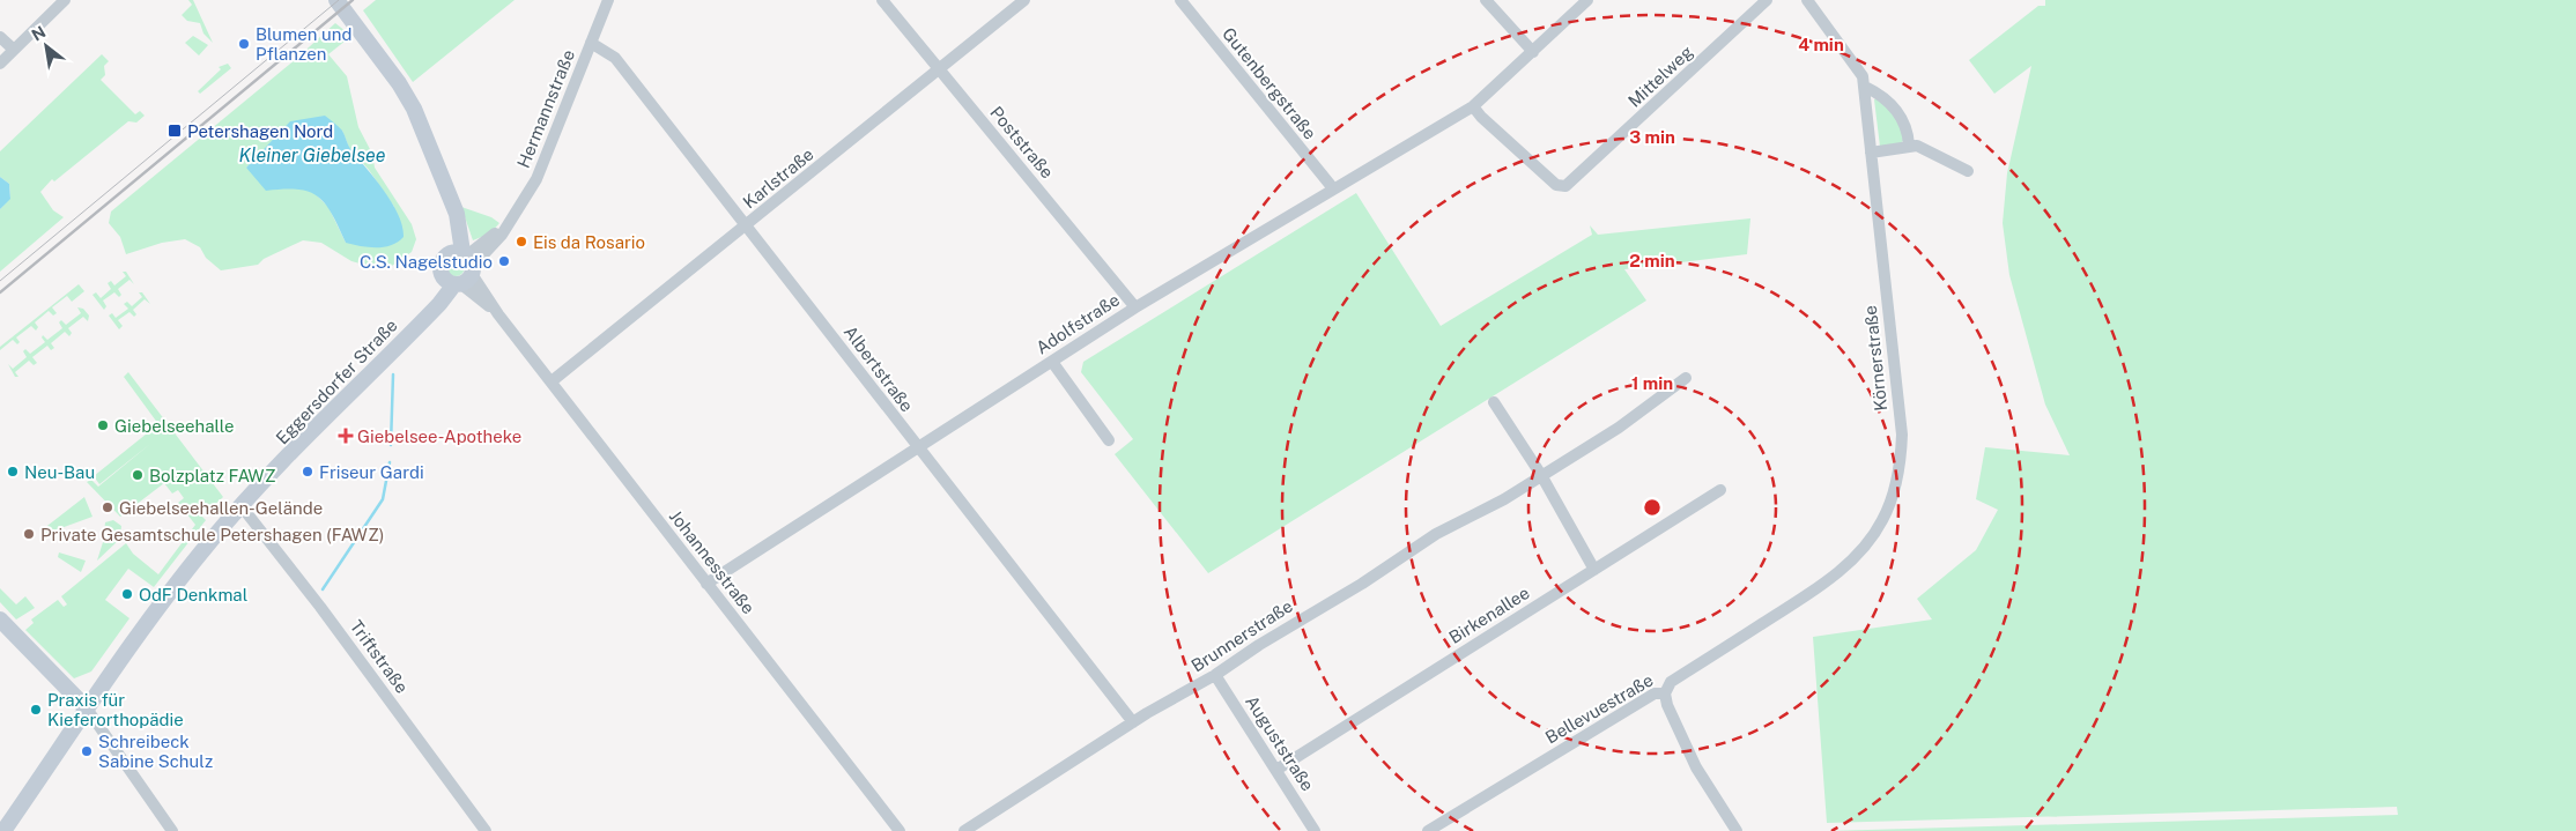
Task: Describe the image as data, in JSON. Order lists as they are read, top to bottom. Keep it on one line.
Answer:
{"streets":{"street":["Mittelweg","Gutenbergstraße","Hermannstraße","Poststraße","Karlstraße","Adolfstraße","Körnerstraße","Albertstraße","Eggersdorfer Straße","Johannesstraße","Birkenallee","Brunnerstraße","Triftstraße","Bellevuestraße","Auguststraße"]},"crossings":[["Mittelweg","Adolfstraße"],["Gutenbergstraße","Adolfstraße"],["Hermannstraße","Albertstraße"],["Hermannstraße","Eggersdorfer Straße"],["Hermannstraße","Johannesstraße"],["Poststraße","Karlstraße"],["Poststraße","Adolfstraße"],["Karlstraße","Albertstraße"],["Karlstraße","Johannesstraße"],["Adolfstraße","Albertstraße"],["Adolfstraße","Johannesstraße"],["Körnerstraße","Bellevuestraße"],["Albertstraße","Brunnerstraße"],["Eggersdorfer Straße","Johannesstraße"],["Eggersdorfer Straße","Triftstraße"],["Birkenallee","Auguststraße"],["Brunnerstraße","Auguststraße"]],"water":["Kleiner Giebelsee"],"places":{"other":["Blumen und Pflanzen","Eis da Rosario","C.S. Nagelstudio","Giebelseehalle","Neu-Bau","Friseur Gardi","Bolzplatz FAWZ","Giebelseehallen-Gelände","Private Gesamtschule Petershagen (FAWZ)","OdF Denkmal","Praxis für Kieferorthopädie","Schreibeck Sabine Schulz"],"transit":["Petershagen Nord"],"health":["Giebelsee-Apotheke"]},"north":"top left","rings":["4 min","3 min","2 min","1 min"]}
